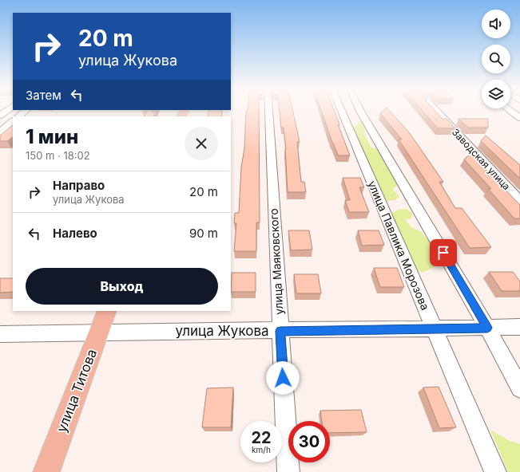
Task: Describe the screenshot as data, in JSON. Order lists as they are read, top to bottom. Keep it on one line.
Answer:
{"streets":{"main road":["улица Титова"],"street":["Заводская улица","улица Павлика Морозова","улица Маяковского","улица Жукова"]},"crossings":[["улица Павлика Морозова","улица Жукова"],["улица Маяковского","улица Жукова"],["улица Жукова","улица Титова"]],"page":{"turn":["20 m","улица Жукова"],"then":"Затем","heading":["1 мин","150 m · 18:02"],"list":[{"name":"Направо","note":"улица Жукова","value":"20 m"},{"name":"Налево","value":"90 m"}],"buttons":"Выход","speed":"22 km/h","limit":"30"}}
